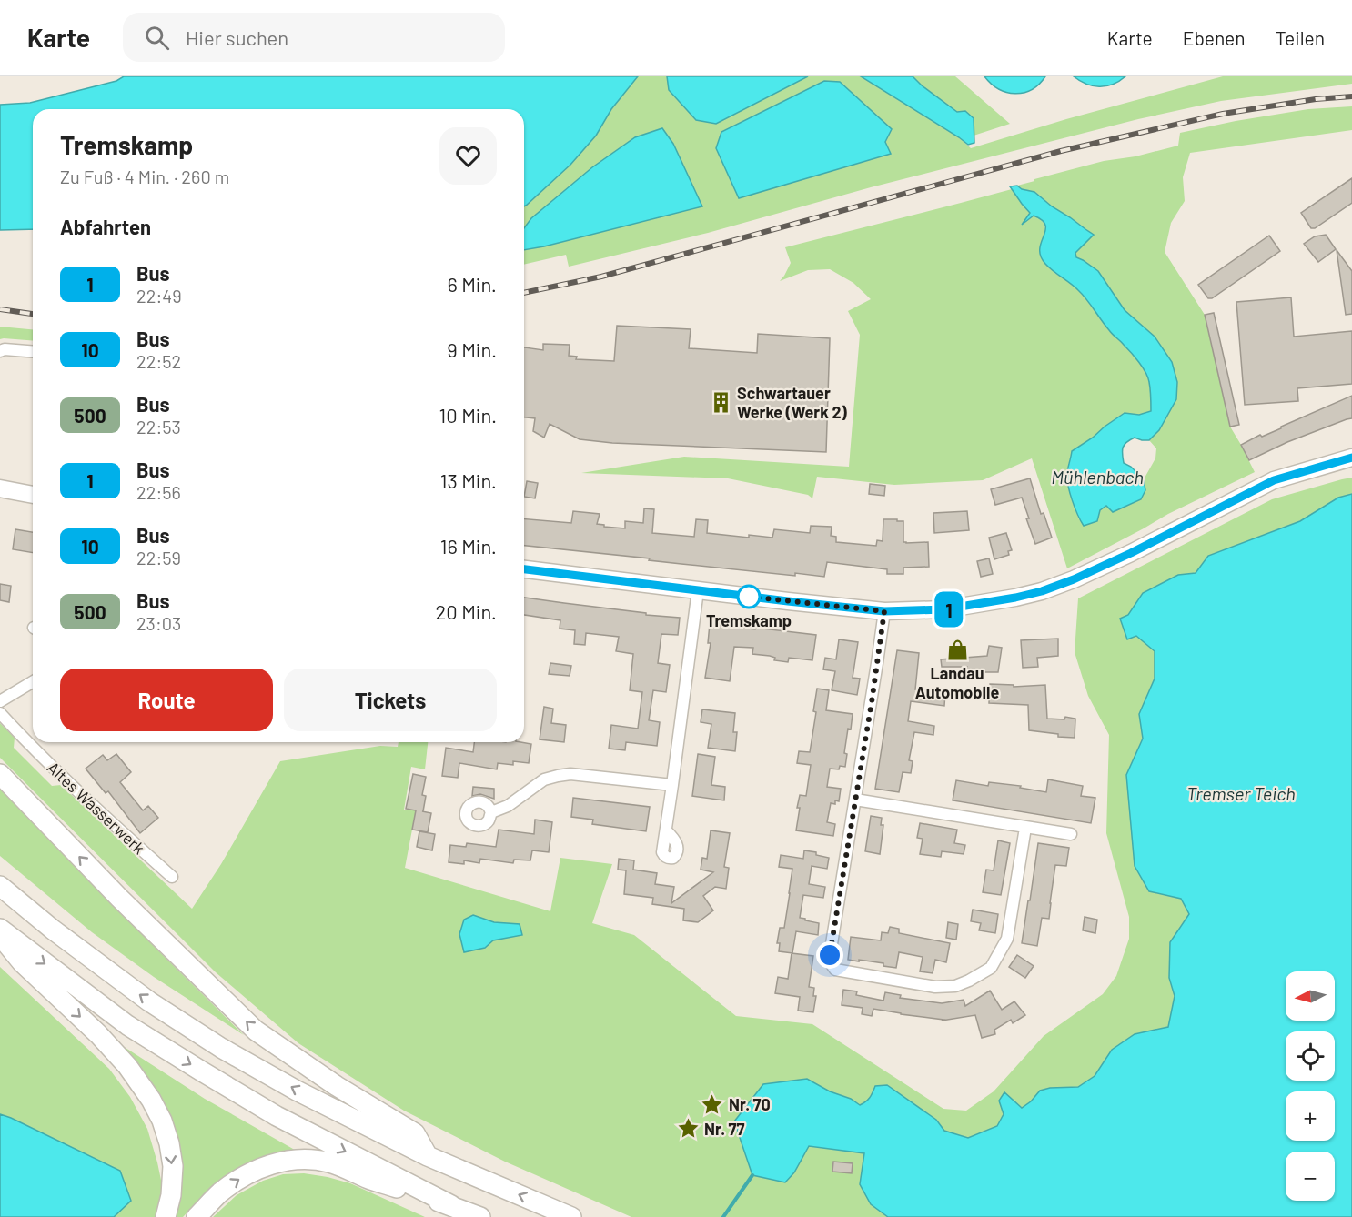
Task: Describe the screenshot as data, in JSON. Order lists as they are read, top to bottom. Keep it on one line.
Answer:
{"streets":{"street":["Altes Wasserwerk"]},"water":["Mühlenbach","Tremser Teich"],"places":{"building":["Schwartauer Werke (Werk 2)"],"other":["Tremskamp"],"shop":["Landau Automobile"],"place":["Nr. 70","Nr. 77"]},"lines":["bus line 1"],"north":"left","page":{"header":"Karte","search":"Hier suchen","nav":["Karte","Ebenen","Teilen"],"on_map":"1","heading":[["Tremskamp","Zu Fuß · 4 Min. · 260 m"],"Abfahrten"],"list":[{"mark":"1","name":"Bus","note":"22:49","value":"6 Min."},{"mark":"10","name":"Bus","note":"22:52","value":"9 Min."},{"mark":"500","name":"Bus","note":"22:53","value":"10 Min."},{"mark":"1","name":"Bus","note":"22:56","value":"13 Min."},{"mark":"10","name":"Bus","note":"22:59","value":"16 Min."},{"mark":"500","name":"Bus","note":"23:03","value":"20 Min."}],"buttons":["Route","Tickets"],"map_buttons":["+","−"]}}
